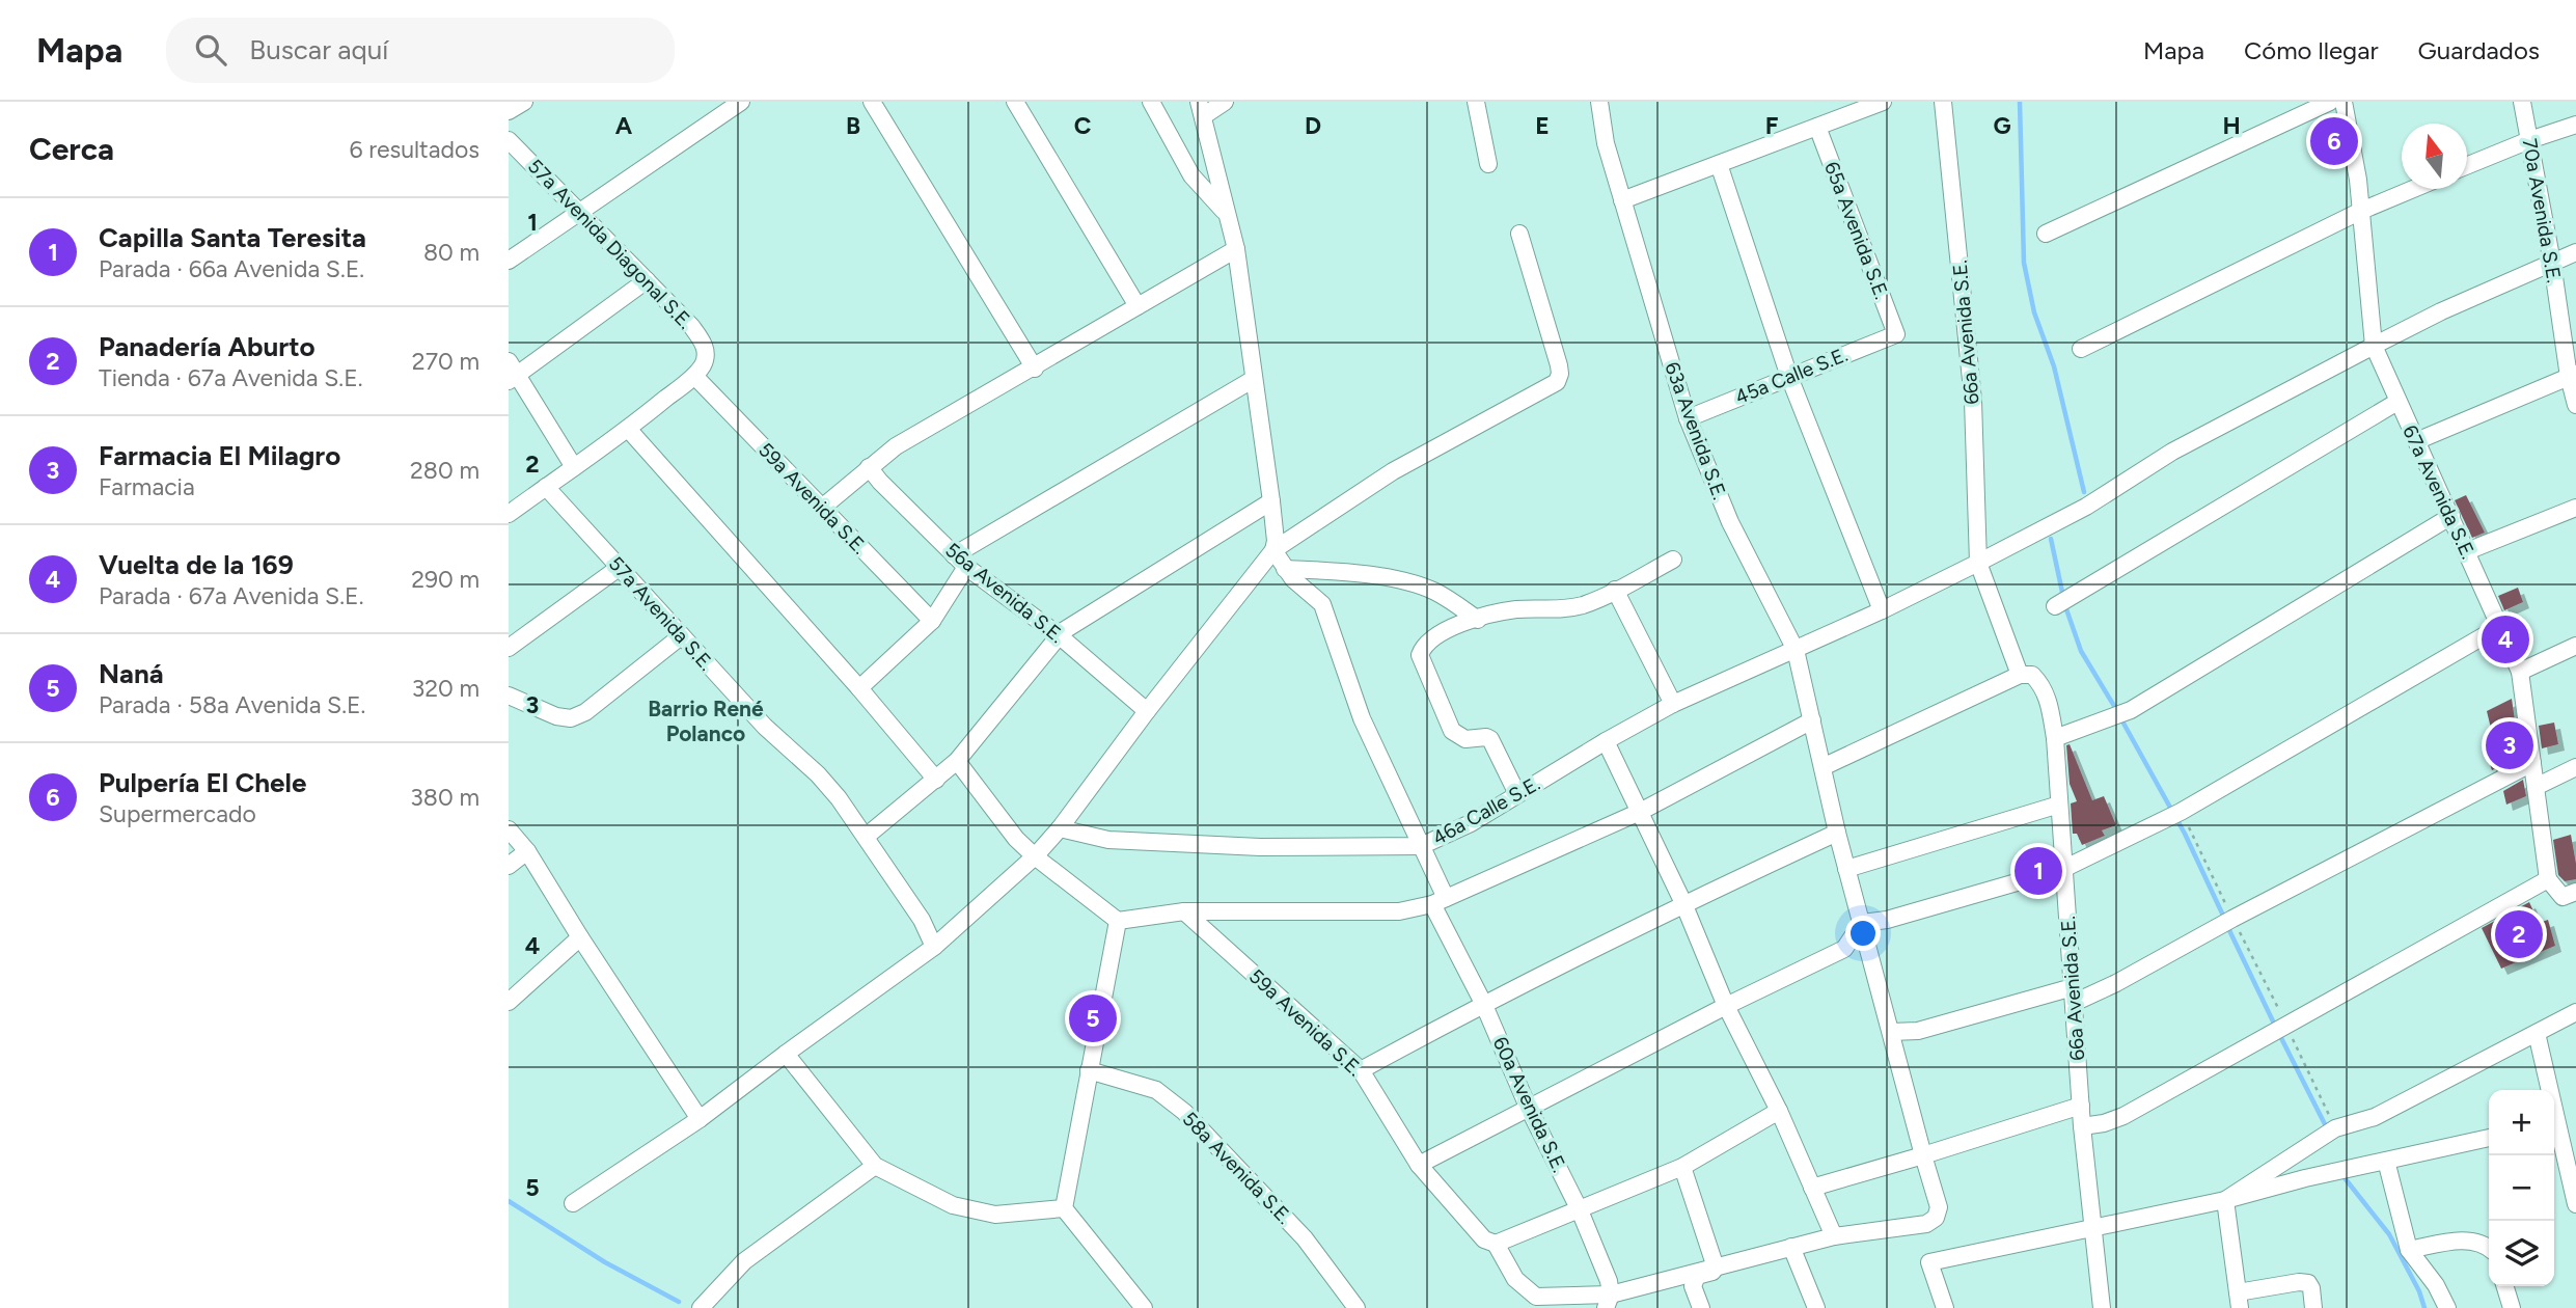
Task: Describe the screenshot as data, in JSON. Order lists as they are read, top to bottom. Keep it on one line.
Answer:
{"streets":{"street":["70a Avenida S.E.","65a Avenida S.E.","57a Avenida Diagonal S.E.","66a Avenida S.E.","45a Calle S.E.","63a Avenida S.E.","67a Avenida S.E.","59a Avenida S.E.","56a Avenida S.E.","57a Avenida S.E.","46a Calle S.E.","60a Avenida S.E.","58a Avenida S.E."]},"crossings":[["70a Avenida S.E.","46a Calle S.E."],["65a Avenida S.E.","45a Calle S.E."],["57a Avenida Diagonal S.E.","59a Avenida S.E."],["66a Avenida S.E.","46a Calle S.E."],["45a Calle S.E.","63a Avenida S.E."],["63a Avenida S.E.","46a Calle S.E."],["67a Avenida S.E.","46a Calle S.E."],["46a Calle S.E.","60a Avenida S.E."]],"districts":["Barrio René Polanco"],"north":"top","page":{"header":"Mapa","search":"Buscar aquí","nav":["Mapa","Cómo llegar","Guardados"],"heading":["Cerca","6 resultados"],"pins":["6","4","3","1","2","5"],"list":[{"mark":"1","name":"Capilla Santa Teresita","note":"Parada · 66a Avenida S.E.","value":"80 m"},{"mark":"2","name":"Panadería Aburto","note":"Tienda · 67a Avenida S.E.","value":"270 m"},{"mark":"3","name":"Farmacia El Milagro","note":"Farmacia","value":"280 m"},{"mark":"4","name":"Vuelta de la 169","note":"Parada · 67a Avenida S.E.","value":"290 m"},{"mark":"5","name":"Naná","note":"Parada · 58a Avenida S.E.","value":"320 m"},{"mark":"6","name":"Pulpería El Chele","note":"Supermercado","value":"380 m"}],"map_buttons":["+","−"]},"grid":{"columns":["A","B","C","D","E","F","G","H"],"rows":["1","2","3","4","5"]}}
